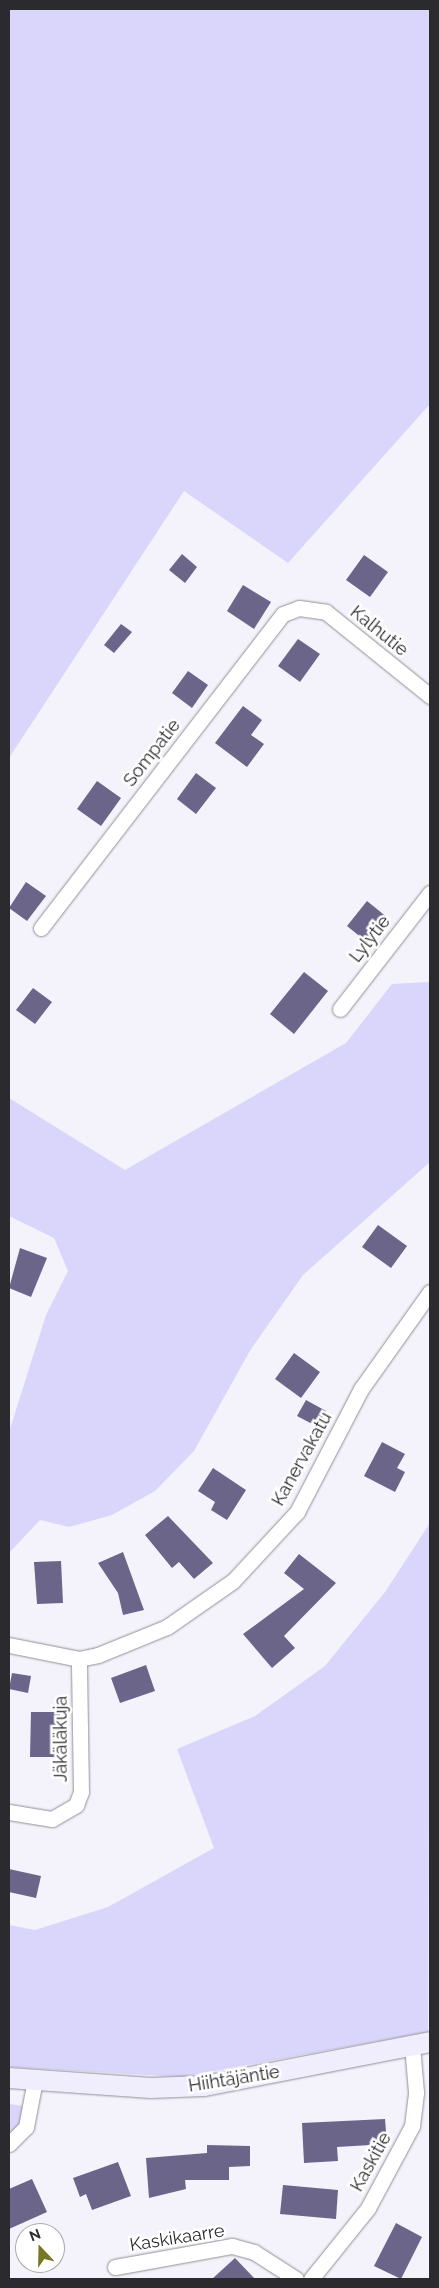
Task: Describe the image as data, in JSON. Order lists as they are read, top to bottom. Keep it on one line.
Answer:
{"streets":{"street":["Kalhutie","Sompatie","Lylytie","Kanervakatu","Jäkäläkuja","Hiihtäjäntie","Kaskitie","Kaskikaarre"]},"crossings":[["Kalhutie","Sompatie"],["Kanervakatu","Jäkäläkuja"],["Hiihtäjäntie","Kaskitie"]],"north":"top"}
